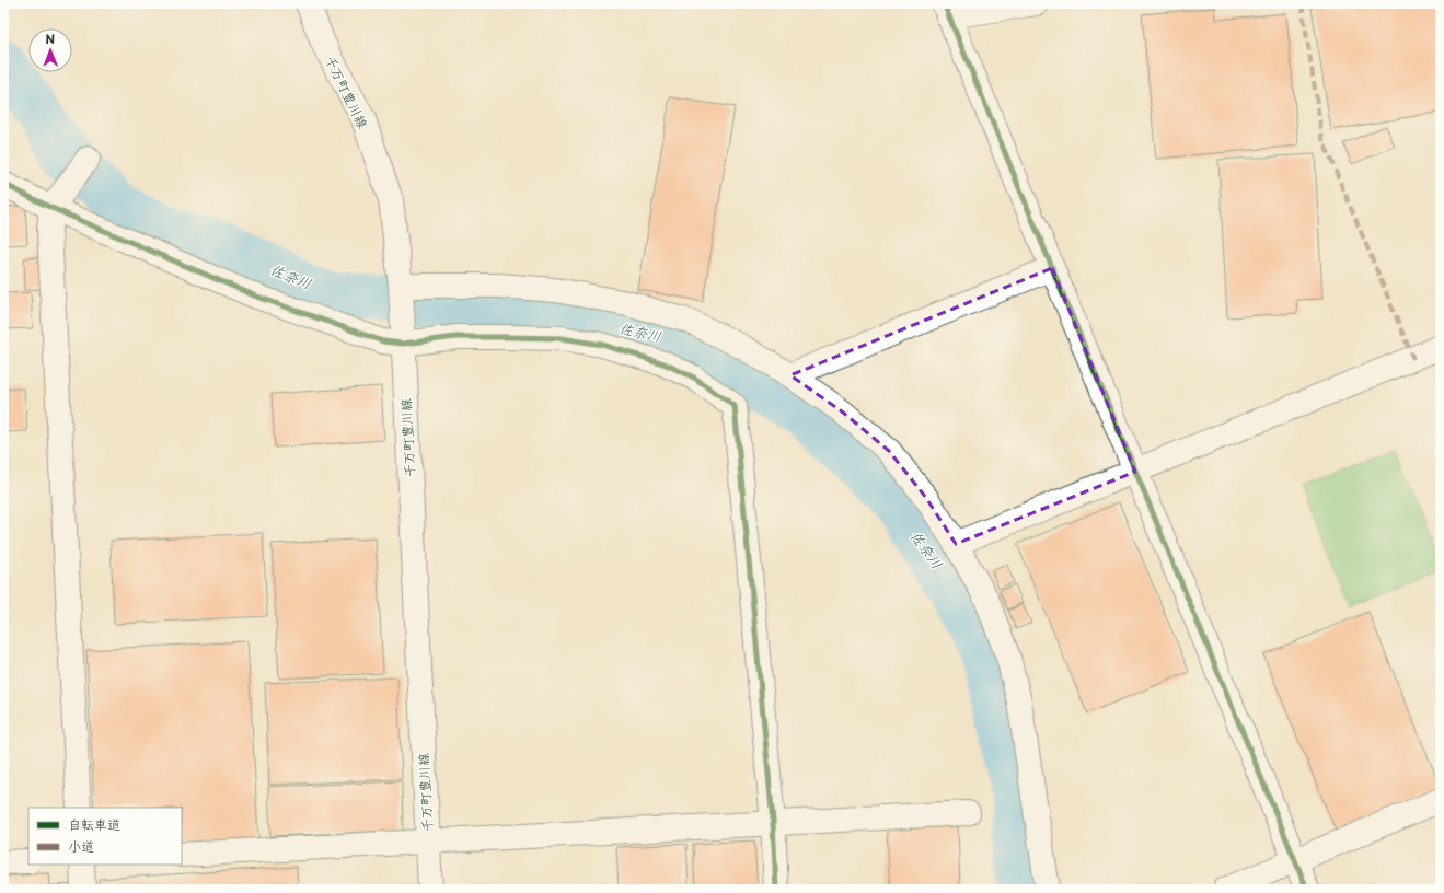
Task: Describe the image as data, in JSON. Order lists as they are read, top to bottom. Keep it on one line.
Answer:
{"streets":{"street":["千万町豊川線"]},"water":["佐奈川"],"legend":["自転車道","小道"],"north":"top"}
